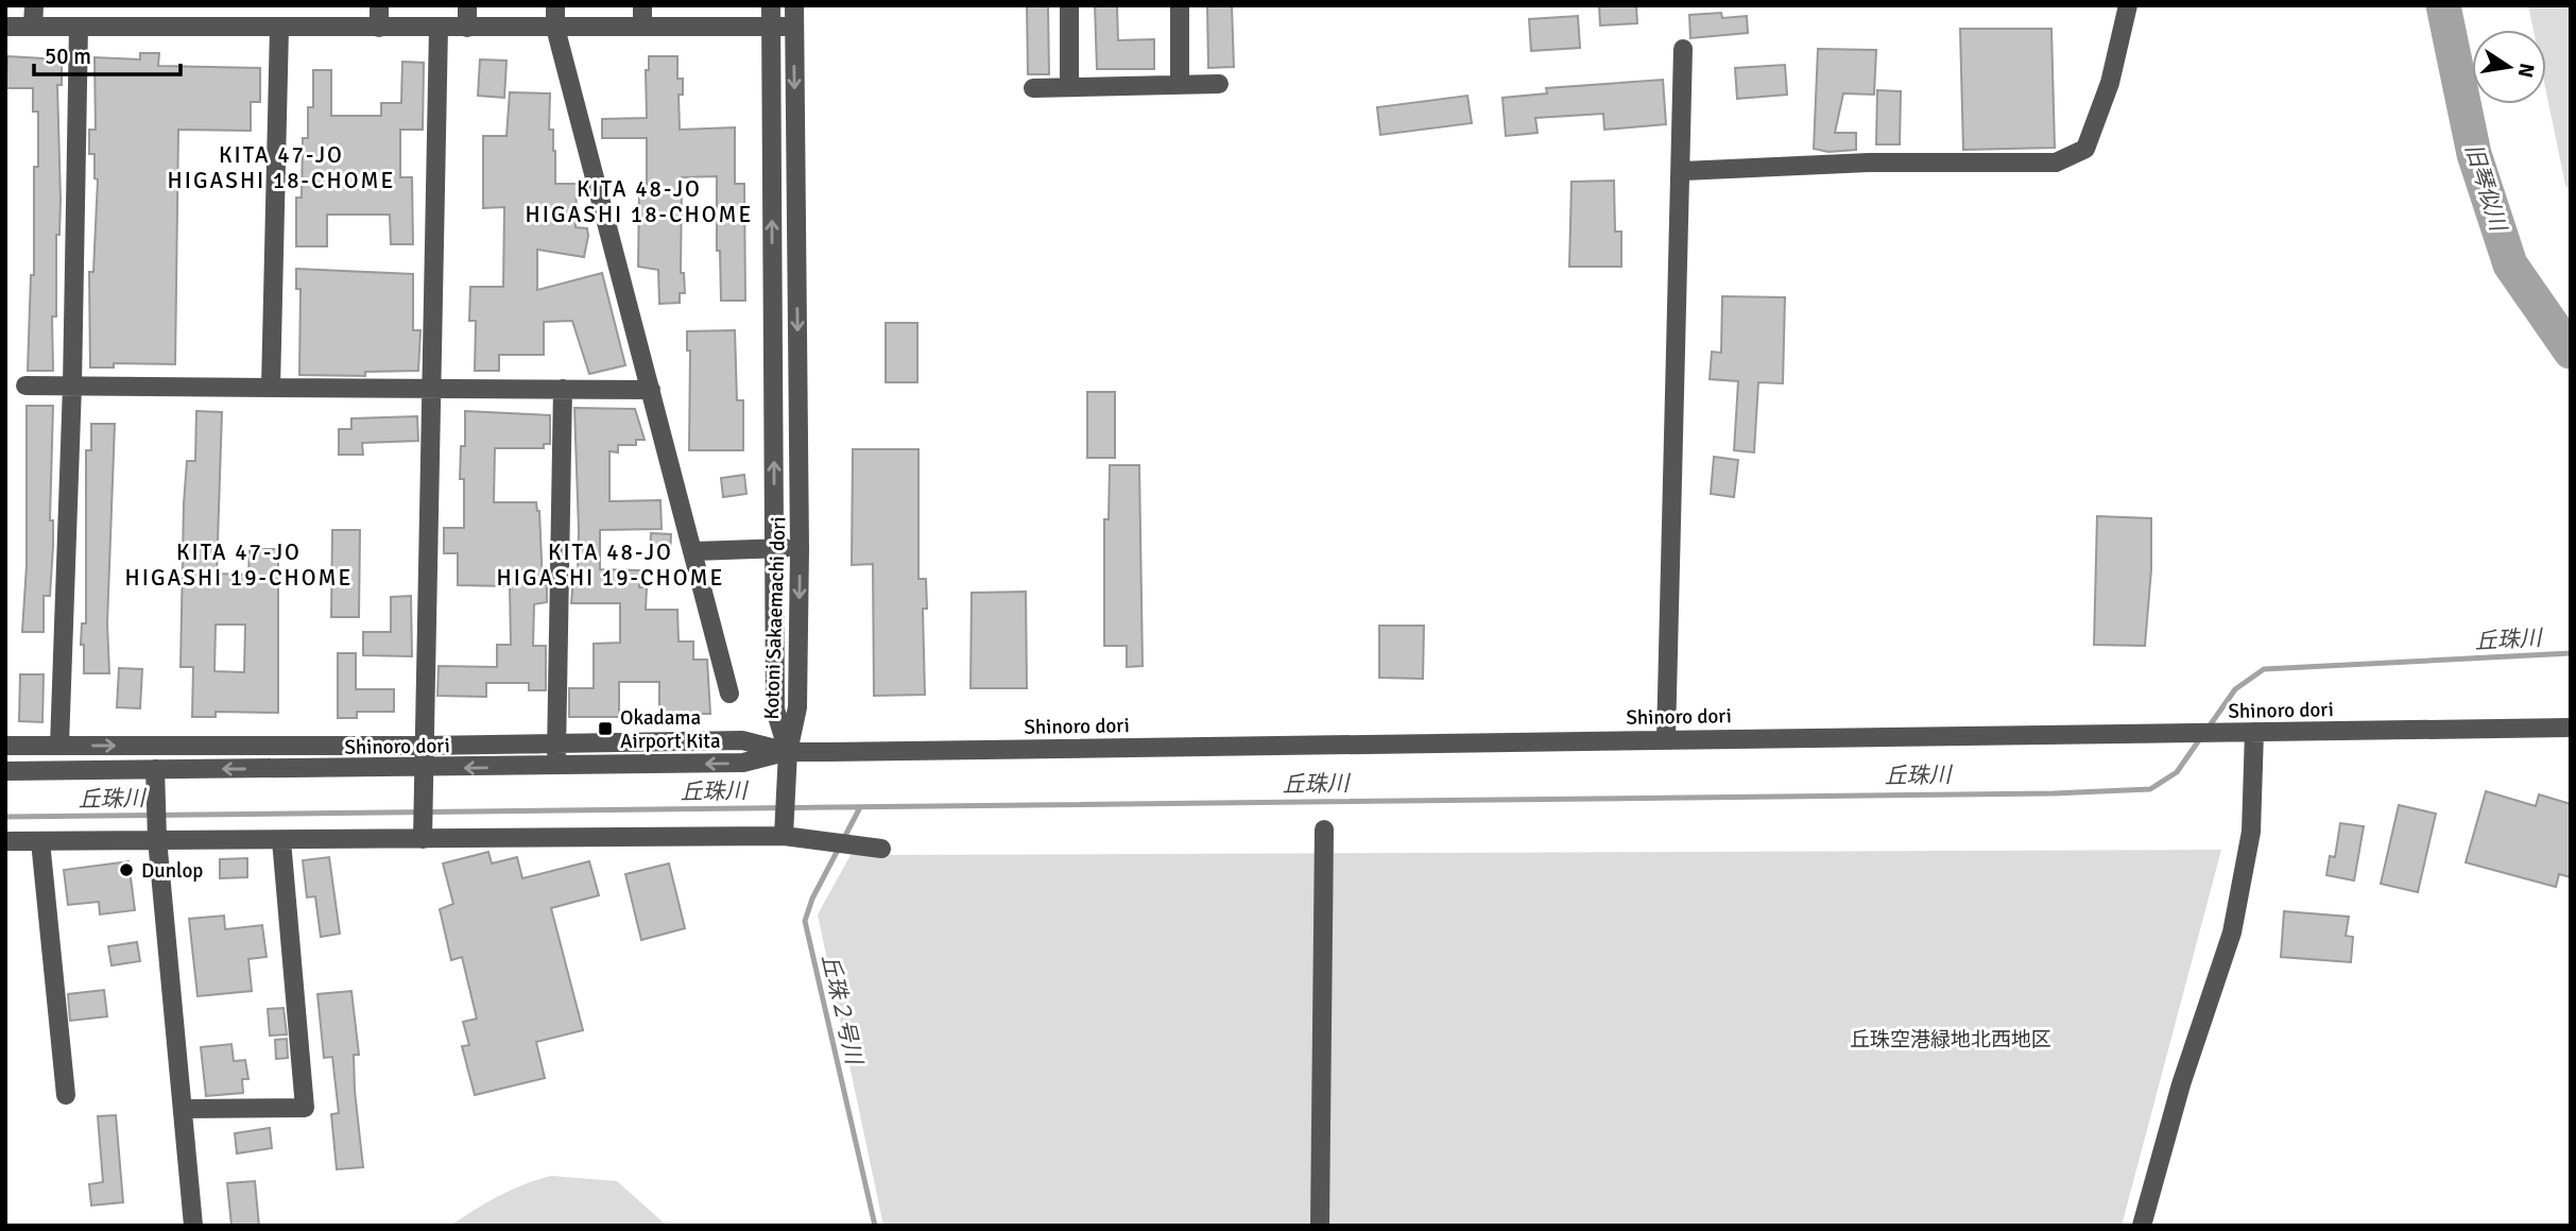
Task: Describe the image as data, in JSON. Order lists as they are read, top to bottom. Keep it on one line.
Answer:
{"streets":{"street":["Kotoni Sakaemachi dori","Shinoro dori"]},"crossings":[["Kotoni Sakaemachi dori","Shinoro dori"]],"districts":["KITA 47-JO HIGASHI 18-CHOME","KITA 48-JO HIGASHI 18-CHOME","KITA 47-JO HIGASHI 19-CHOME","KITA 48-JO HIGASHI 19-CHOME"],"water":["旧琴似川","丘珠川","丘珠２号川"],"parks":["丘珠空港緑地北西地区"],"places":{"transit":["Okadama Airport Kita"],"other":["Dunlop"]},"scale_bar":"50 m","north":"right"}
